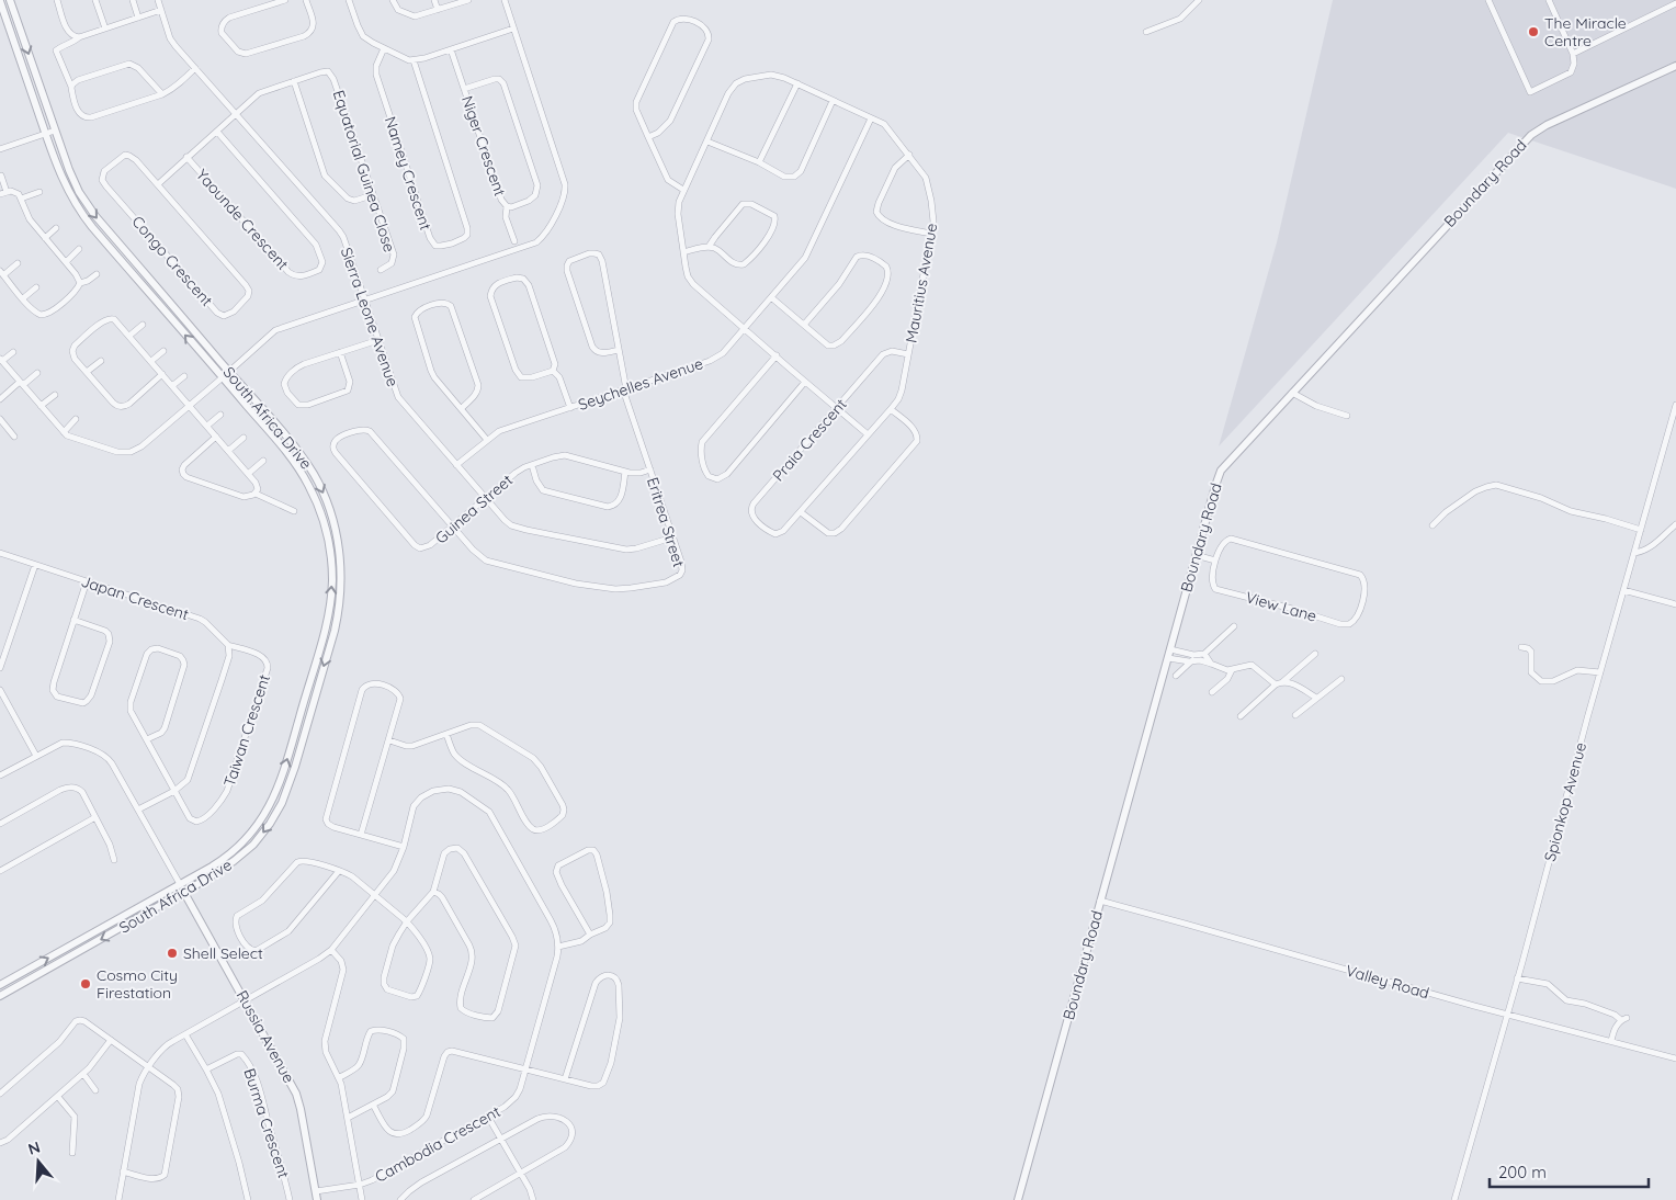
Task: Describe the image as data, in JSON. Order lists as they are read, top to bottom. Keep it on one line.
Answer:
{"streets":{"street":["Niger Crescent","Equatorial Guinea Close","Namey Crescent","Boundary Road","Yaounde Crescent","Congo Crescent","Mauritius Avenue","Sierra Leone Avenue","Seychelles Avenue","South Africa Drive","Praia Crescent","Guinea Street","Eritrea Street","Japan Crescent","View Lane","Taiwan Crescent","Spionkop Avenue","Valley Road","Russia Avenue","Burma Crescent","Cambodia Crescent"]},"crossings":[["Equatorial Guinea Close","Yaounde Crescent"],["Equatorial Guinea Close","Congo Crescent"],["Equatorial Guinea Close","Sierra Leone Avenue"],["Boundary Road","Valley Road"],["Mauritius Avenue","Seychelles Avenue"],["Mauritius Avenue","Praia Crescent"],["Sierra Leone Avenue","Seychelles Avenue"],["Sierra Leone Avenue","Guinea Street"],["Sierra Leone Avenue","Eritrea Street"],["Seychelles Avenue","Eritrea Street"],["South Africa Drive","Russia Avenue"],["Guinea Street","Eritrea Street"],["Japan Crescent","Taiwan Crescent"],["Spionkop Avenue","Valley Road"],["Russia Avenue","Cambodia Crescent"]],"places":["The Miracle Centre","Shell Select","Cosmo City Firestation"],"scale_bar":"200 m","north":"top"}
